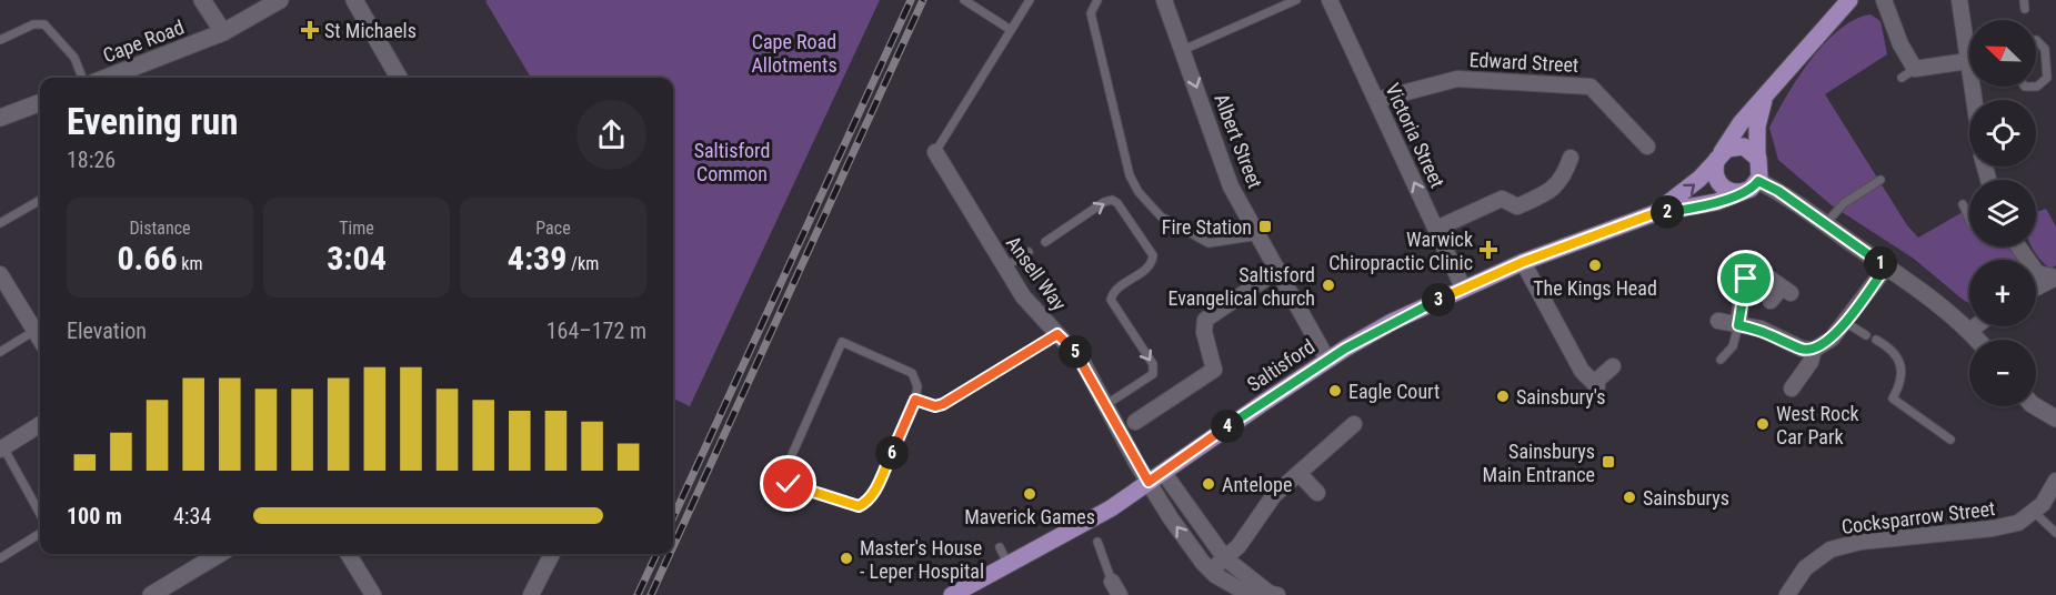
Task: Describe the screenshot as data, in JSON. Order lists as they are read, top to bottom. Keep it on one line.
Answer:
{"streets":{"main road":["Saltisford"],"street":["Cape Road","Edward Street","Victoria Street","Albert Street","Ansell Way","Cocksparrow Street"]},"crossings":[["Edward Street","Victoria Street"],["Victoria Street","Saltisford"],["Albert Street","Saltisford"],["Ansell Way","Saltisford"]],"one_way":["Victoria Street","Albert Street"],"parks":["Cape Road Allotments","Saltisford Common"],"places":{"health":["St Michaels","Warwick Chiropractic Clinic"],"transit":["Fire Station","Sainsburys Main Entrance"],"other":["The Kings Head","Saltisford Evangelical church","Eagle Court","Sainsbury's","West Rock Car Park","Antelope","Maverick Games","Sainsburys","Master's House - Leper Hospital"]},"north":"top left","page":{"map_buttons":["+","−"],"heading":["Evening run","18:26"],"stats":[["Distance","0.66 km"],["Time","3:04"],["Pace","4:39 /km"]],"pins":["2","1","3","5","4","6"],"chart":["Elevation","164–172 m"],"list":[{"name":"100 m","note":"4:34"}]}}
